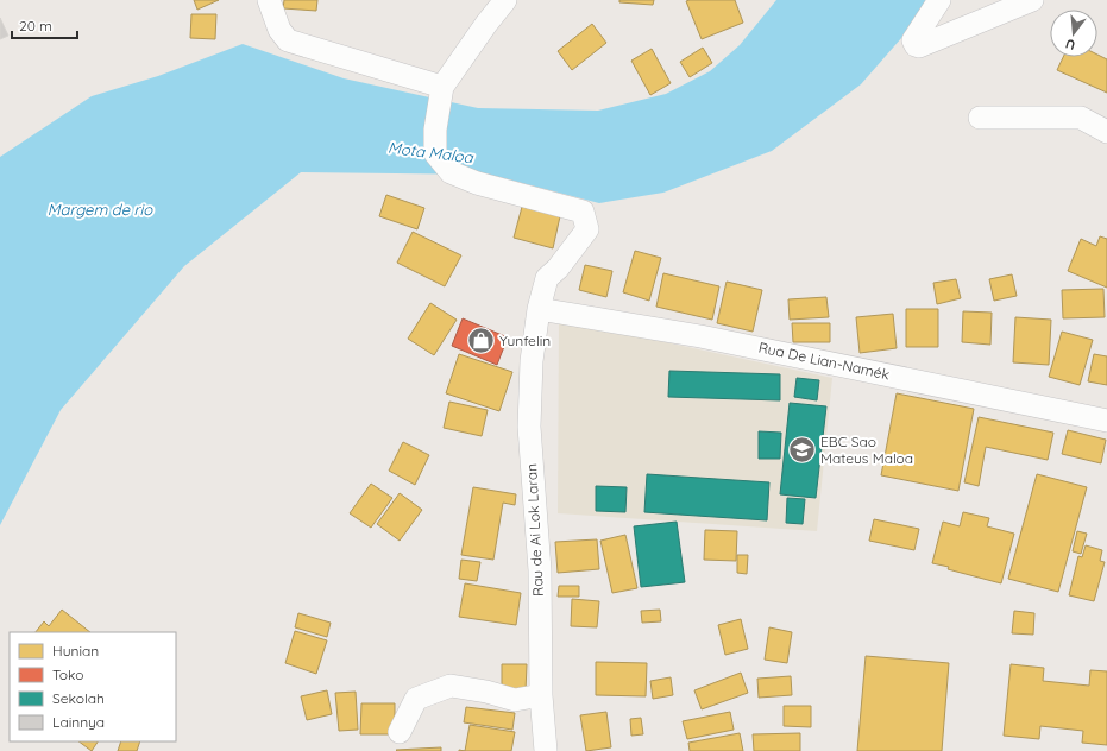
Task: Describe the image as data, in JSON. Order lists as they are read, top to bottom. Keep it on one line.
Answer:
{"streets":{"street":["Rua De Lian-Namék","Rau de Ai Lok Laran"]},"crossings":[["Rua De Lian-Namék","Rau de Ai Lok Laran"]],"water":["Mota Maloa","Margem de rio"],"places":{"shop":["Yunfelin"],"school or university":["EBC Sao Mateus Maloa"]},"legend":["Hunian","Toko","Sekolah","Lainnya"],"scale_bar":"20 m","north":"bottom"}
